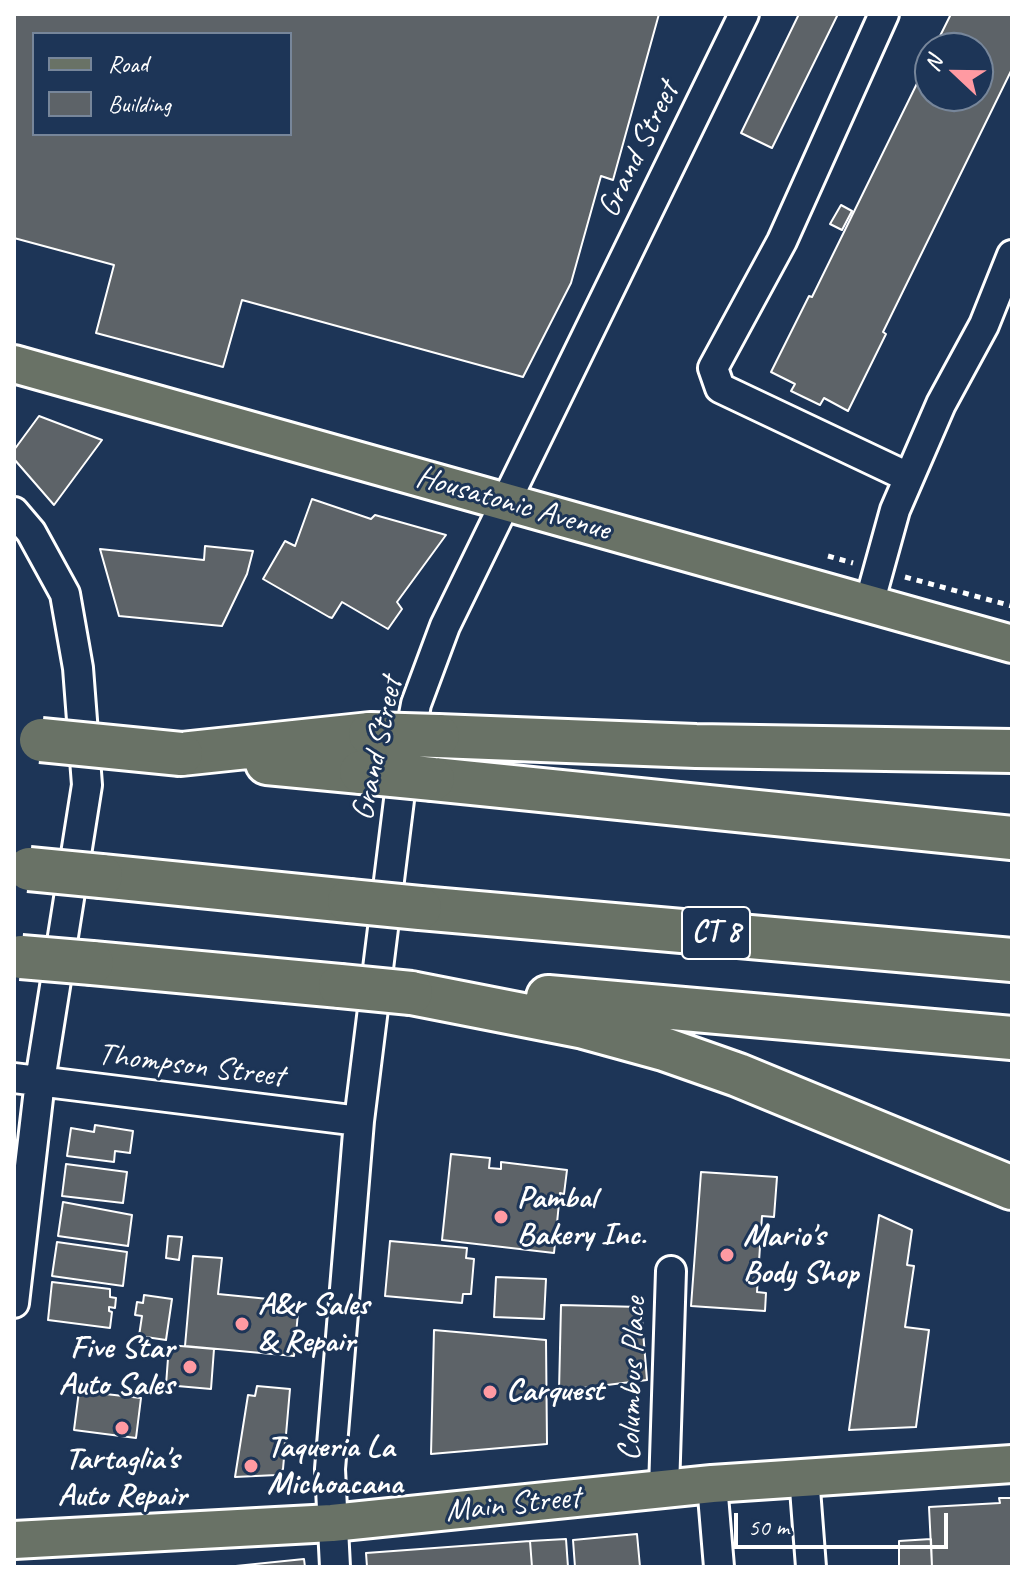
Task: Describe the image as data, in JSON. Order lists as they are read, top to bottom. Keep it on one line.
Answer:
{"streets":{"highway":["CT 8"],"main road":["Housatonic Avenue","Main Street"],"street":["Grand Street","Thompson Street","Columbus Place"]},"crossings":[["Grand Street","Housatonic Avenue"],["Grand Street","Thompson Street"],["Grand Street","Main Street"],["Columbus Place","Main Street"]],"places":["Pambal Bakery Inc.","Mario's Body Shop","A&r Sales & Repair","Five Star Auto Sales","Carquest","Tartaglia's Auto Repair","Taqueria La Michoacana"],"legend":["Road","Building"],"scale_bar":"50 m","north":"left"}
